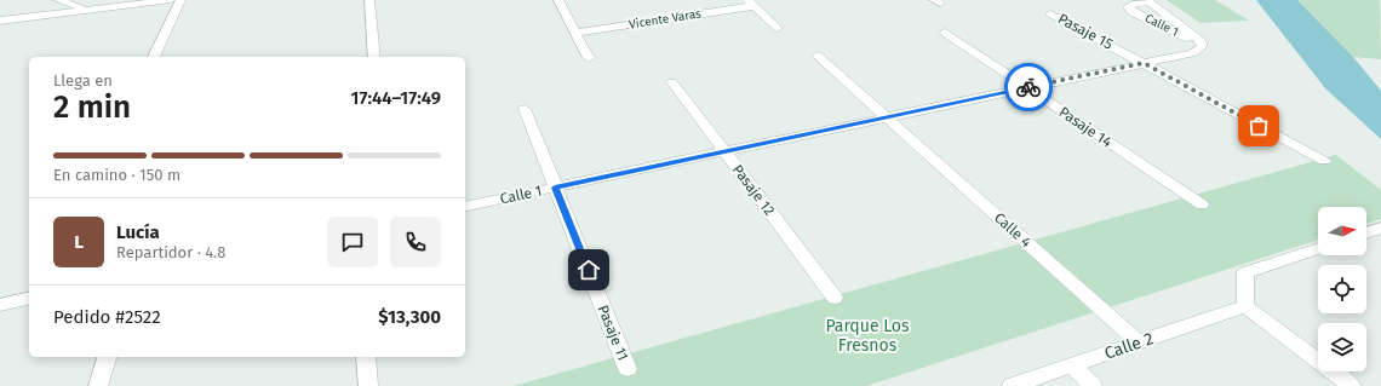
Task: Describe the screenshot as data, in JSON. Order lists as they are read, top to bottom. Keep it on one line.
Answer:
{"streets":{"street":["Vicente Varas","Calle 1","Pasaje 15","Pasaje 14","Pasaje 12","Calle 4","Pasaje 11","Calle 2"]},"crossings":[["Calle 1","Pasaje 15"],["Calle 1","Pasaje 14"],["Calle 1","Pasaje 12"],["Calle 1","Calle 4"],["Calle 1","Pasaje 11"],["Calle 4","Calle 2"]],"parks":["Parque Los Fresnos"],"north":"right","page":{"heading":["2 min","Llega en","17:44–17:49"],"panel":["Lucía","Repartidor · 4.8","Pedido #2522","$13,300"],"bar":"En camino · 150 m","round":"L"}}
